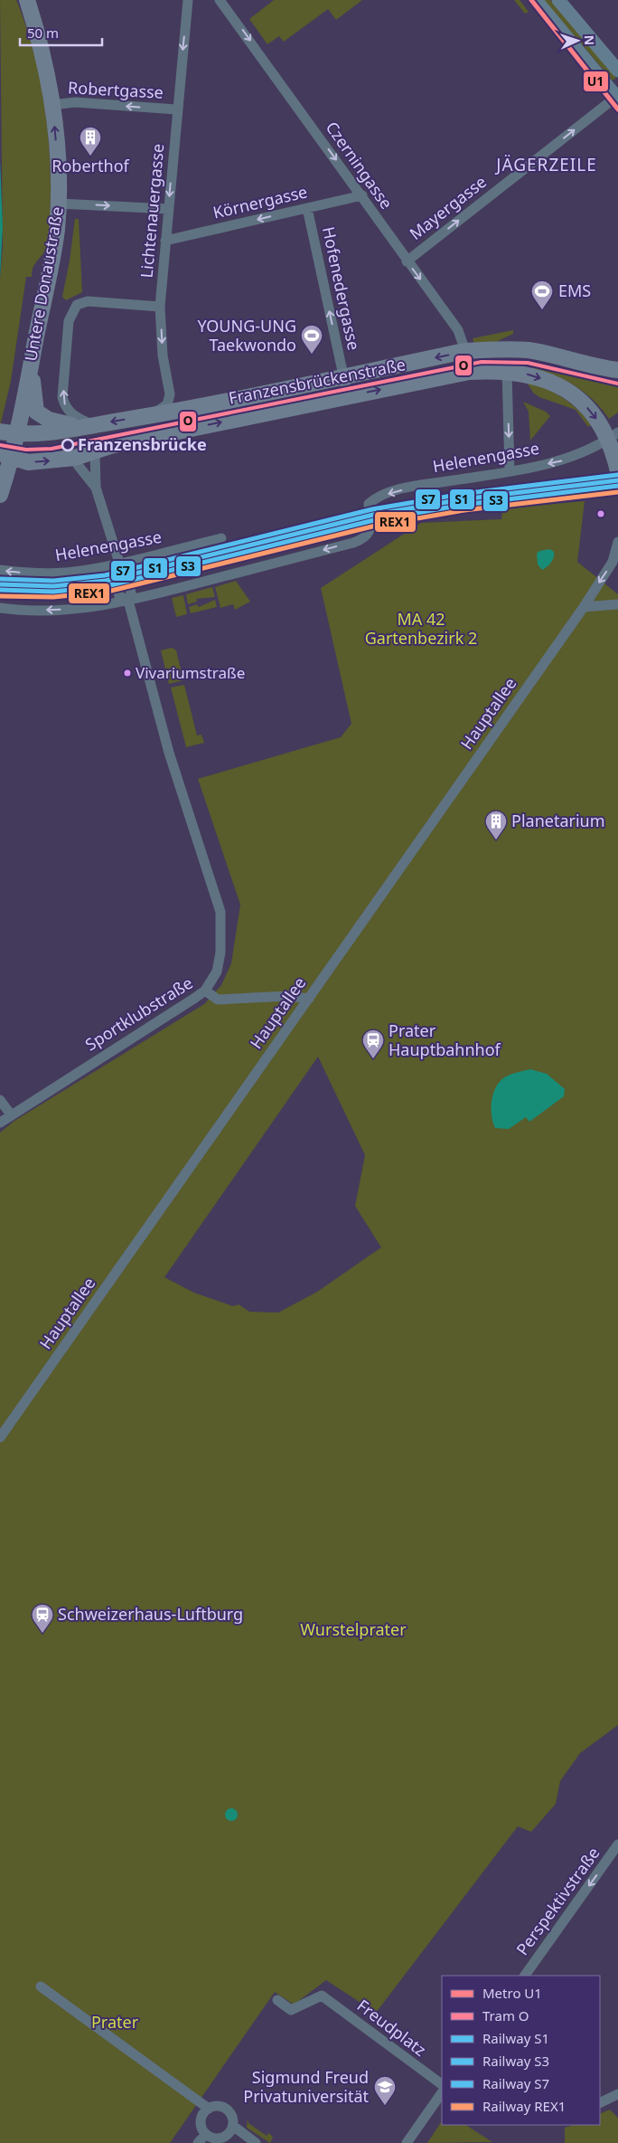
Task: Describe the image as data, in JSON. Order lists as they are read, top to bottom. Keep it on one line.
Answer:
{"streets":{"main road":["Untere Donaustraße","Franzensbrückenstraße"],"street":["Robertgasse","Czerningasse","Körnergasse","Mayergasse","Lichtenauergasse","Hofenedergasse","Helenengasse","Hauptallee","Sportklubstraße","Perspektivstraße","Freudplatz"]},"crossings":[["Robertgasse","Lichtenauergasse"],["Robertgasse","Untere Donaustraße"],["Czerningasse","Körnergasse"],["Czerningasse","Mayergasse"],["Czerningasse","Franzensbrückenstraße"],["Körnergasse","Lichtenauergasse"],["Körnergasse","Hofenedergasse"],["Lichtenauergasse","Franzensbrückenstraße"],["Untere Donaustraße","Franzensbrückenstraße"],["Hofenedergasse","Franzensbrückenstraße"],["Franzensbrückenstraße","Helenengasse"],["Hauptallee","Sportklubstraße"]],"one_way":["Robertgasse","Czerningasse","Körnergasse","Mayergasse","Lichtenauergasse","Hofenedergasse","Perspektivstraße"],"districts":["JÄGERZEILE"],"parks":["MA 42 Gartenbezirk 2","Wurstelprater","Prater"],"places":{"building":["Roberthof","Planetarium"],"sports":["EMS","YOUNG-UNG Taekwondo"],"other":["Franzensbrücke","Vivariumstraße"],"station":["Prater Hauptbahnhof","Schweizerhaus-Luftburg"],"school or university":["Sigmund Freud Privatuniversität"]},"lines":["metro line U1","tram line O","rail line S7","rail line S1","rail line S3","rail line REX1"],"legend":["Metro U1","Tram O","Railway S1","Railway S3","Railway S7","Railway REX1"],"scale_bar":"50 m","north":"right"}
